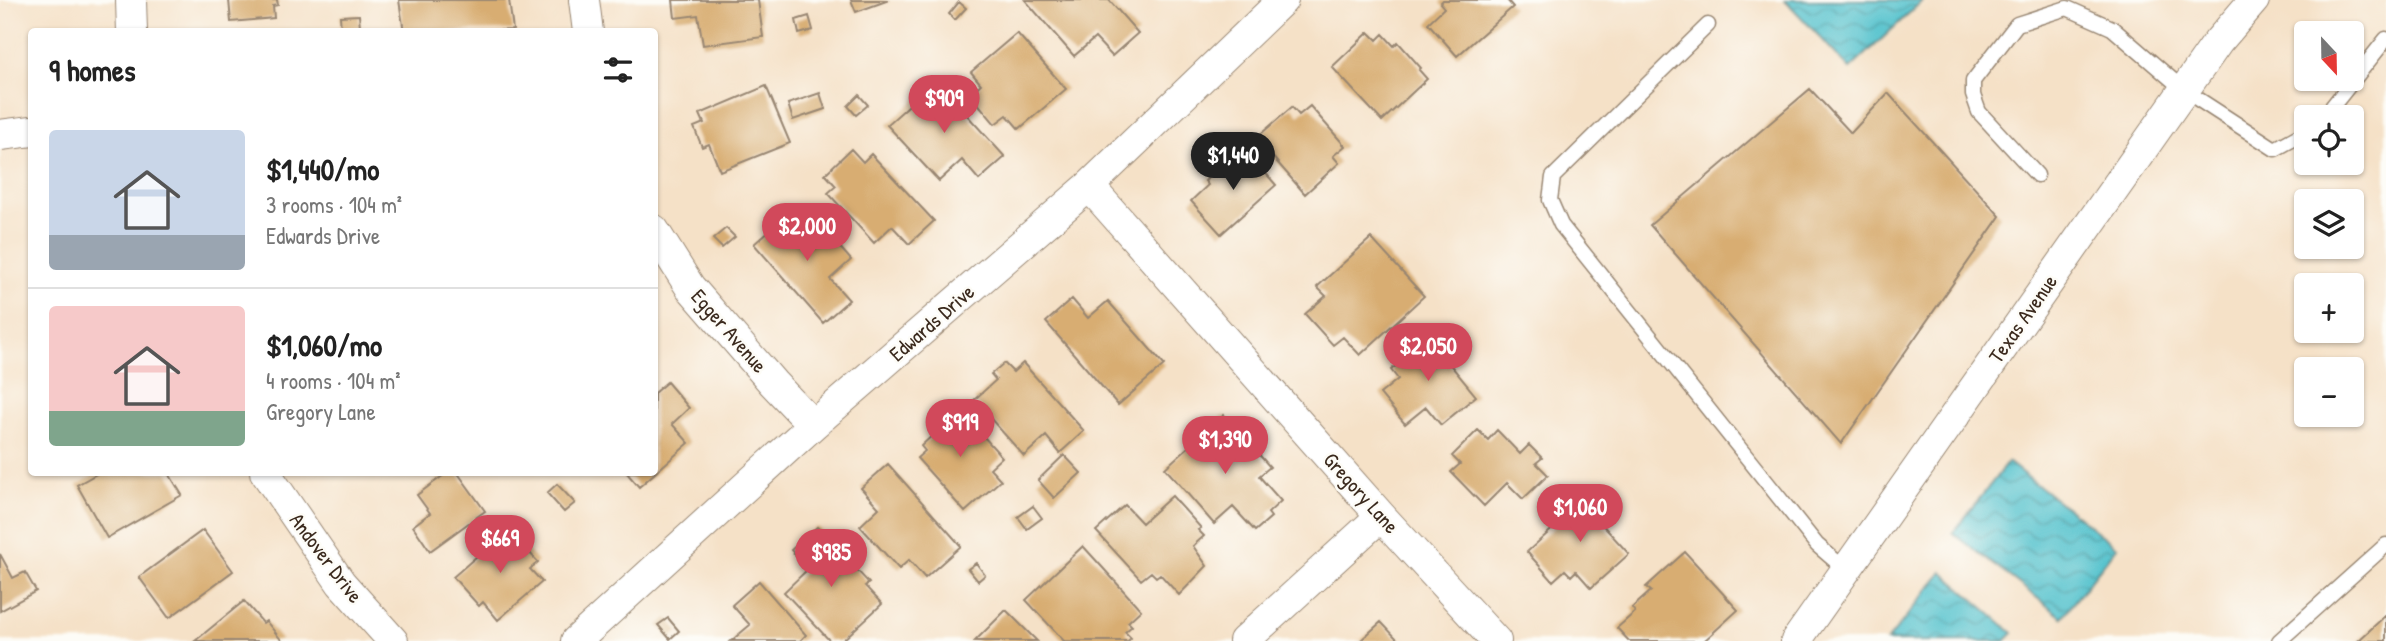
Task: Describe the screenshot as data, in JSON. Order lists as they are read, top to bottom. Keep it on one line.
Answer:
{"streets":{"street":["Texas Avenue","Edwards Drive","Egger Avenue","Gregory Lane","Andover Drive"]},"crossings":[["Edwards Drive","Egger Avenue"],["Edwards Drive","Gregory Lane"]],"north":"bottom","page":{"map_buttons":["+","−"],"heading":"9 homes","price":["$909","$1,440","$2,000","$2,050","$919","$1,390","$1,060","$669","$985"],"list":[{"name":"$1,440/mo","note":"3 rooms · 104 m² · Edwards Drive"},{"name":"$1,060/mo","note":"4 rooms · 104 m² · Gregory Lane"}]}}
